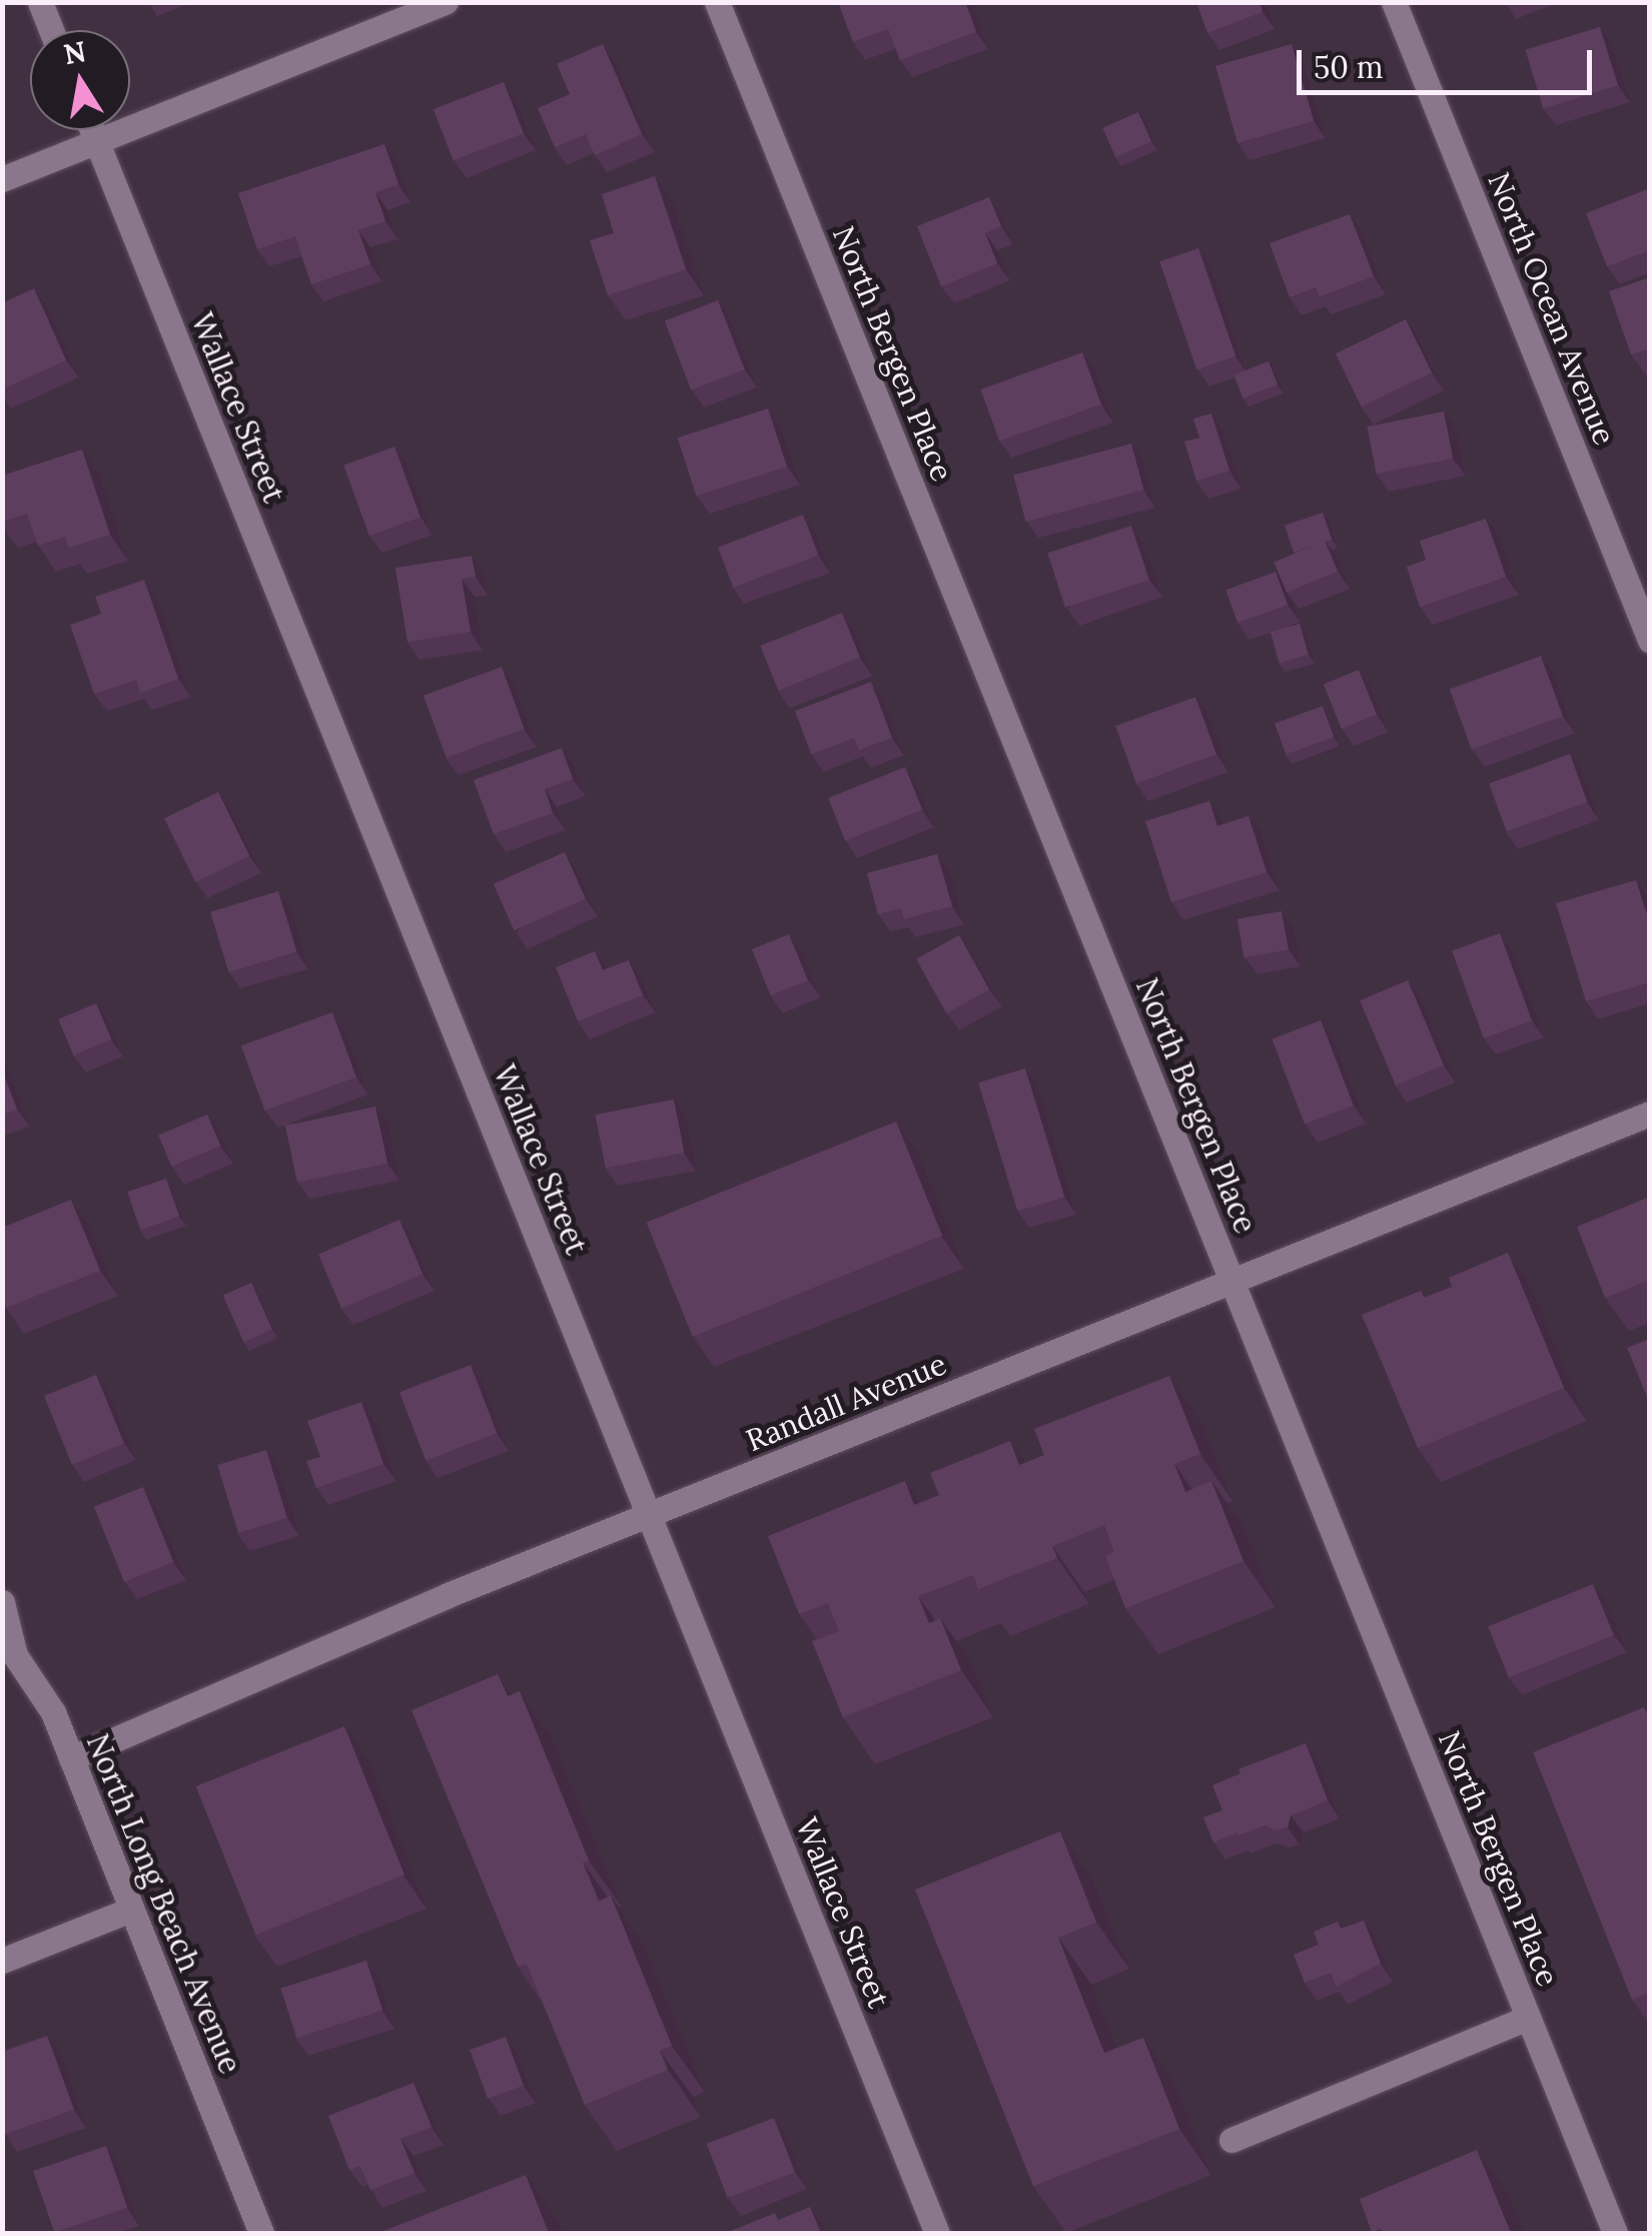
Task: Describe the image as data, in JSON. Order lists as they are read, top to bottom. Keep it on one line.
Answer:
{"streets":{"street":["North Ocean Avenue","North Bergen Place","Wallace Street","Randall Avenue","North Long Beach Avenue"]},"crossings":[["North Bergen Place","Randall Avenue"],["Wallace Street","Randall Avenue"],["Randall Avenue","North Long Beach Avenue"]],"scale_bar":"50 m","north":"top"}
